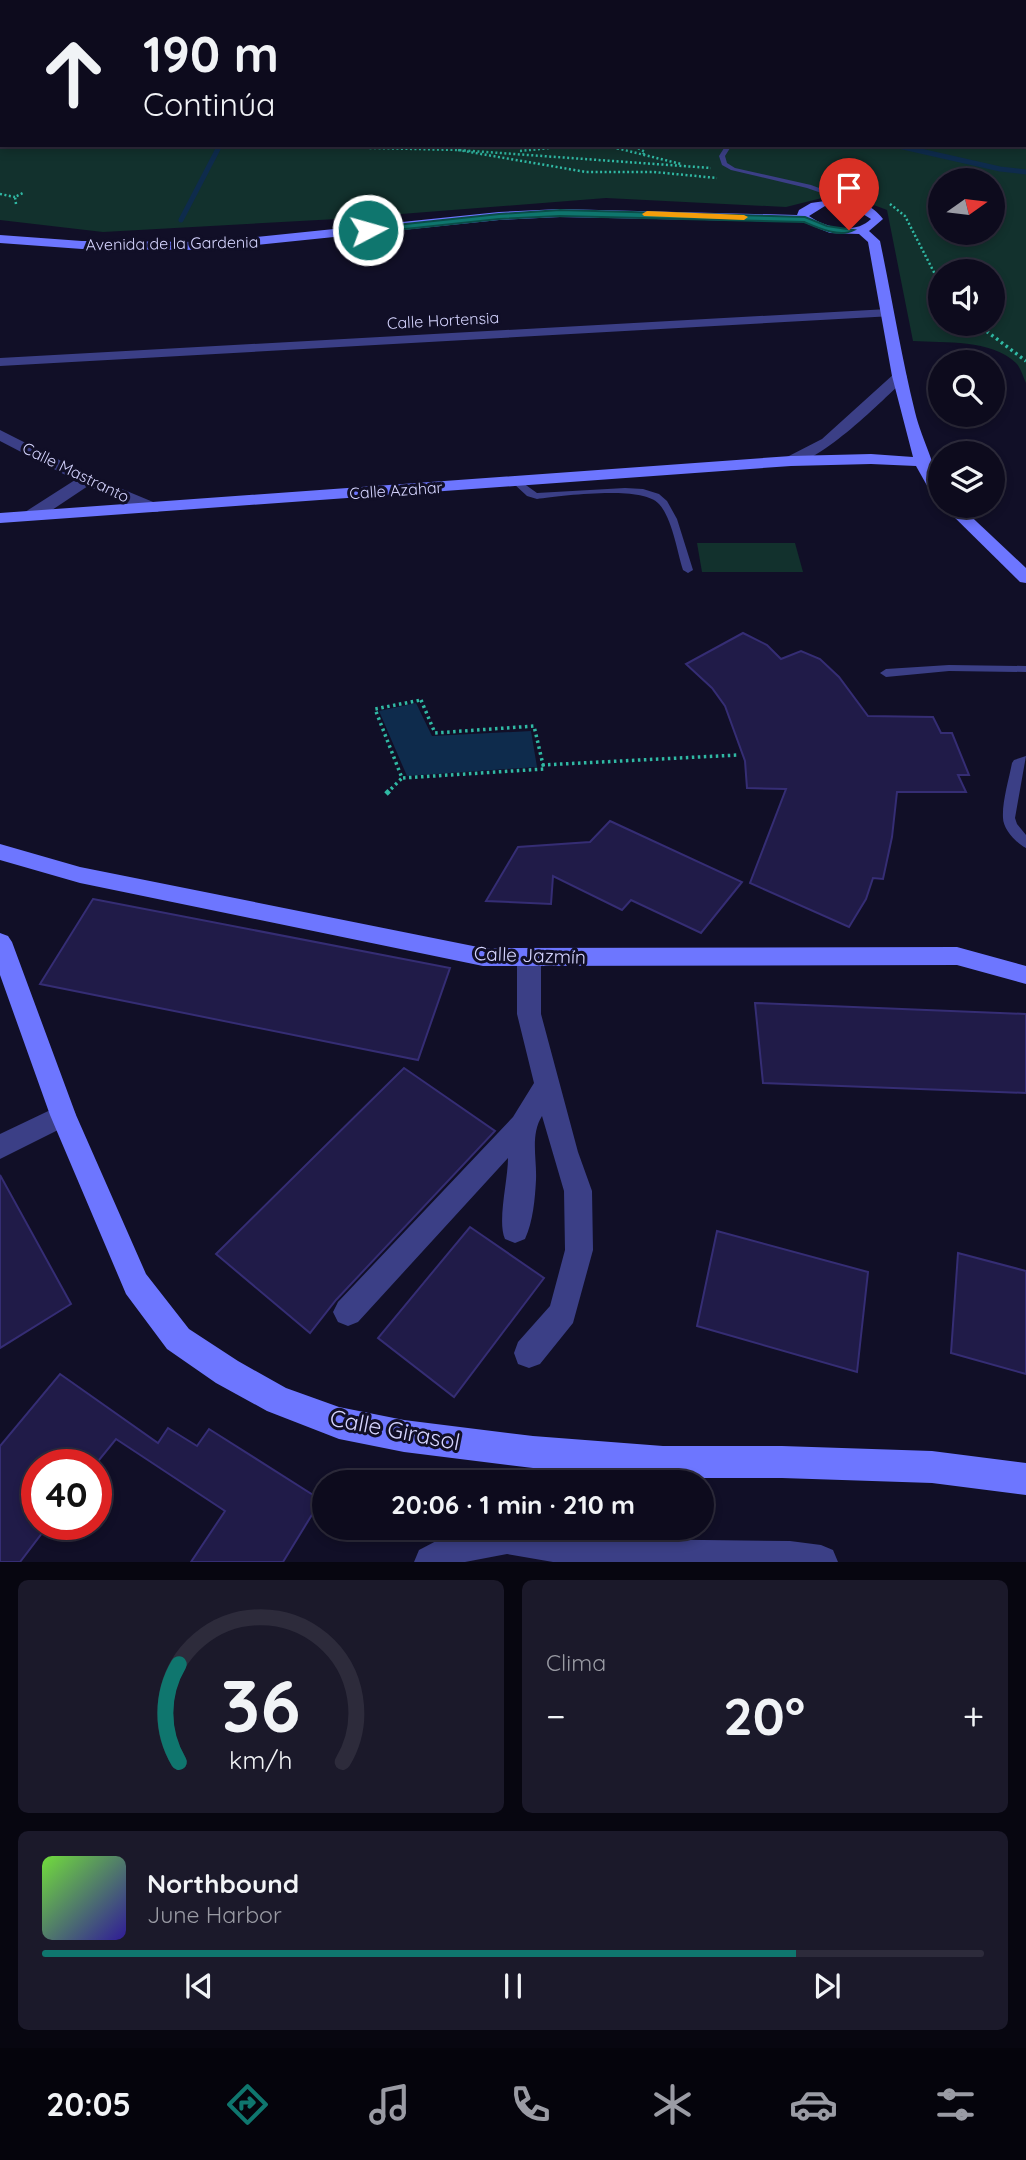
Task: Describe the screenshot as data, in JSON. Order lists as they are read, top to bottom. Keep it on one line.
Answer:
{"streets":{"street":["Avenida de la Gardenia","Calle Hortensia","Calle Mastranto","Calle Azahar","Calle Jazmín","Calle Girasol"]},"crossings":[["Calle Mastranto","Calle Azahar"]],"north":"right","page":{"turn":["190 m","Continúa"],"limit":"40","trip":"20:06 · 1 min · 210 m","tile":"Clima","heat":["−","20°","+"],"song":["Northbound","June Harbor"],"tabs":"20:05","gauge":["36","km/h"]}}
